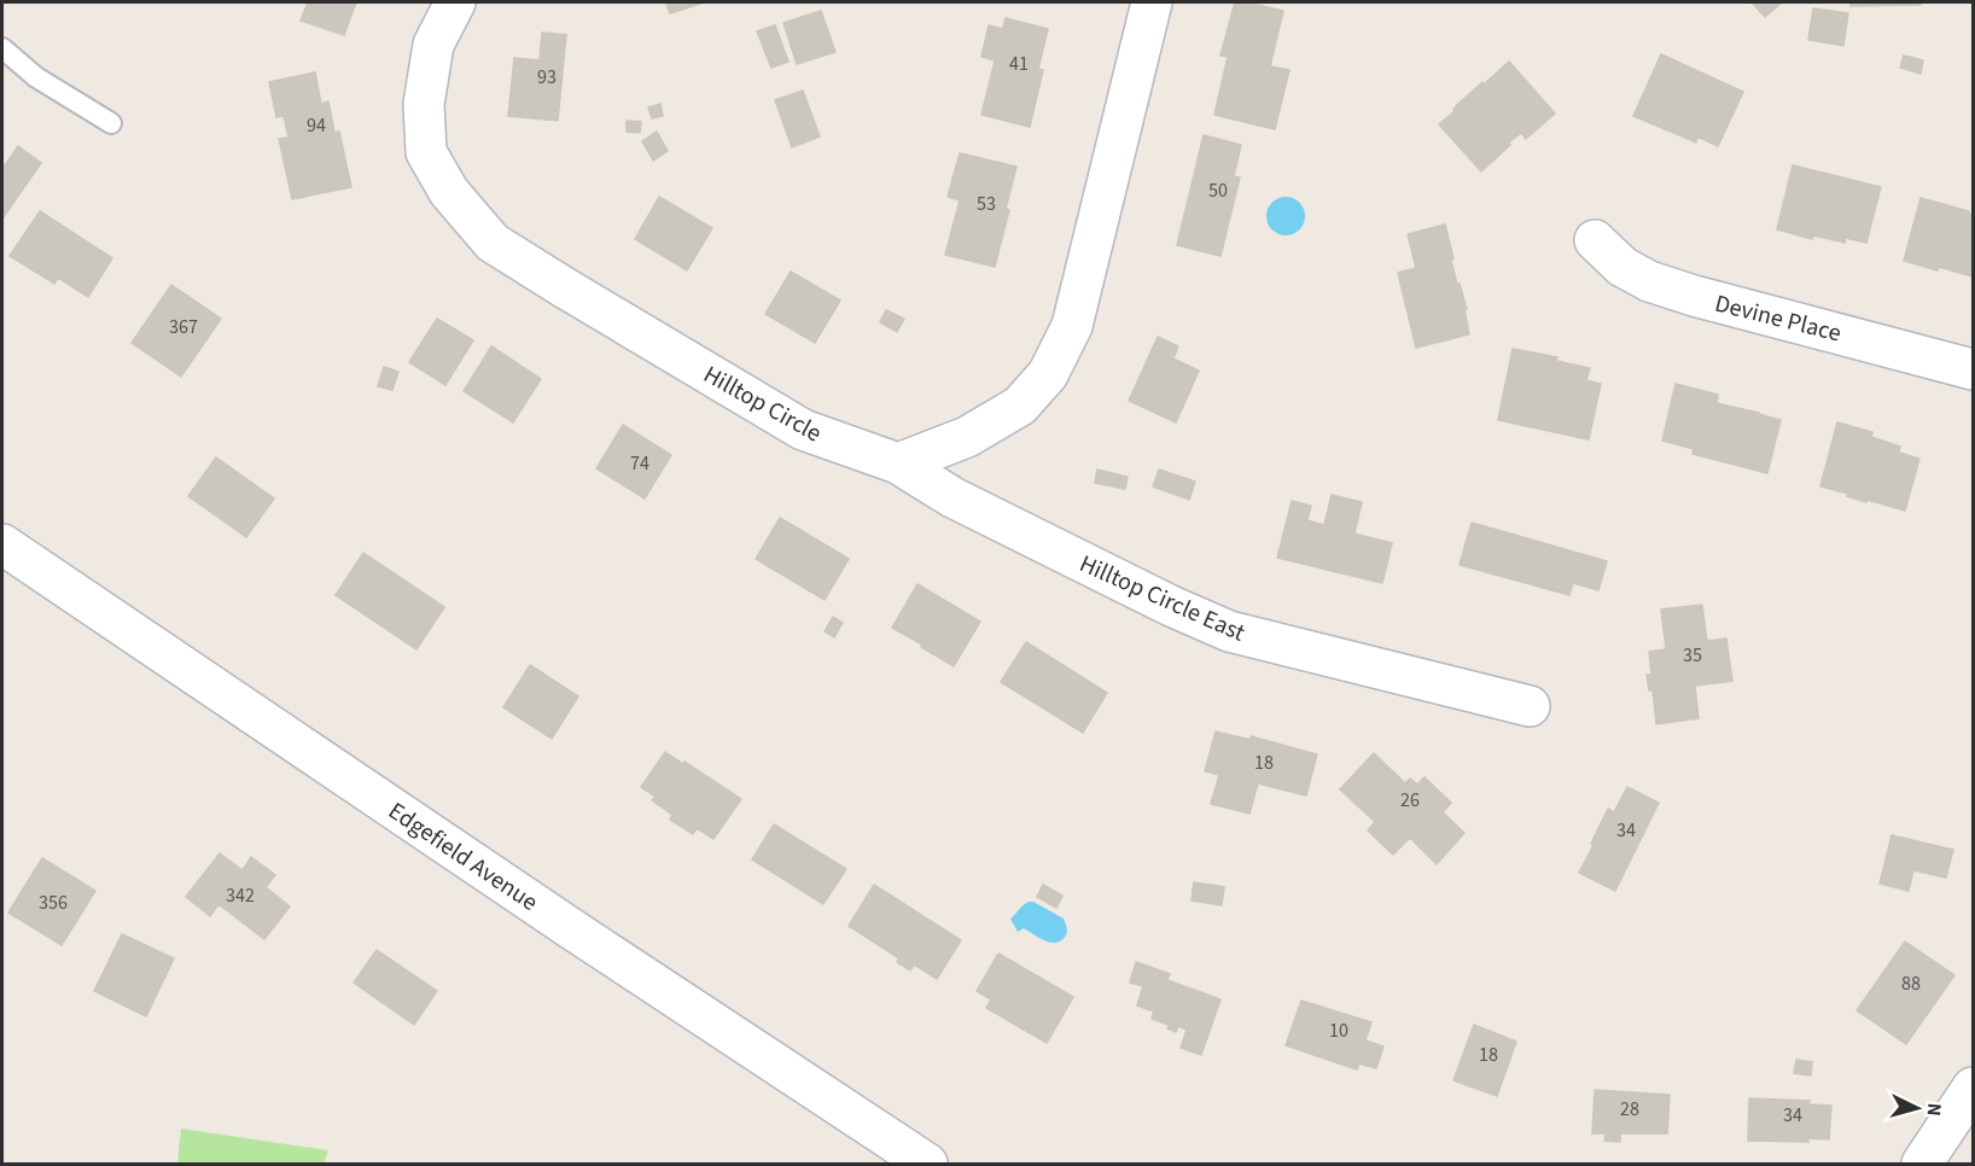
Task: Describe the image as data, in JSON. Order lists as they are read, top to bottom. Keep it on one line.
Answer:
{"streets":{"street":["Devine Place","Hilltop Circle","Hilltop Circle East","Edgefield Avenue"]},"crossings":[["Hilltop Circle","Hilltop Circle East"]],"house_numbers":["41","93","94","50","53","367","74","35","18","26","34","342","356","88","10","18","28","34"],"north":"right"}
